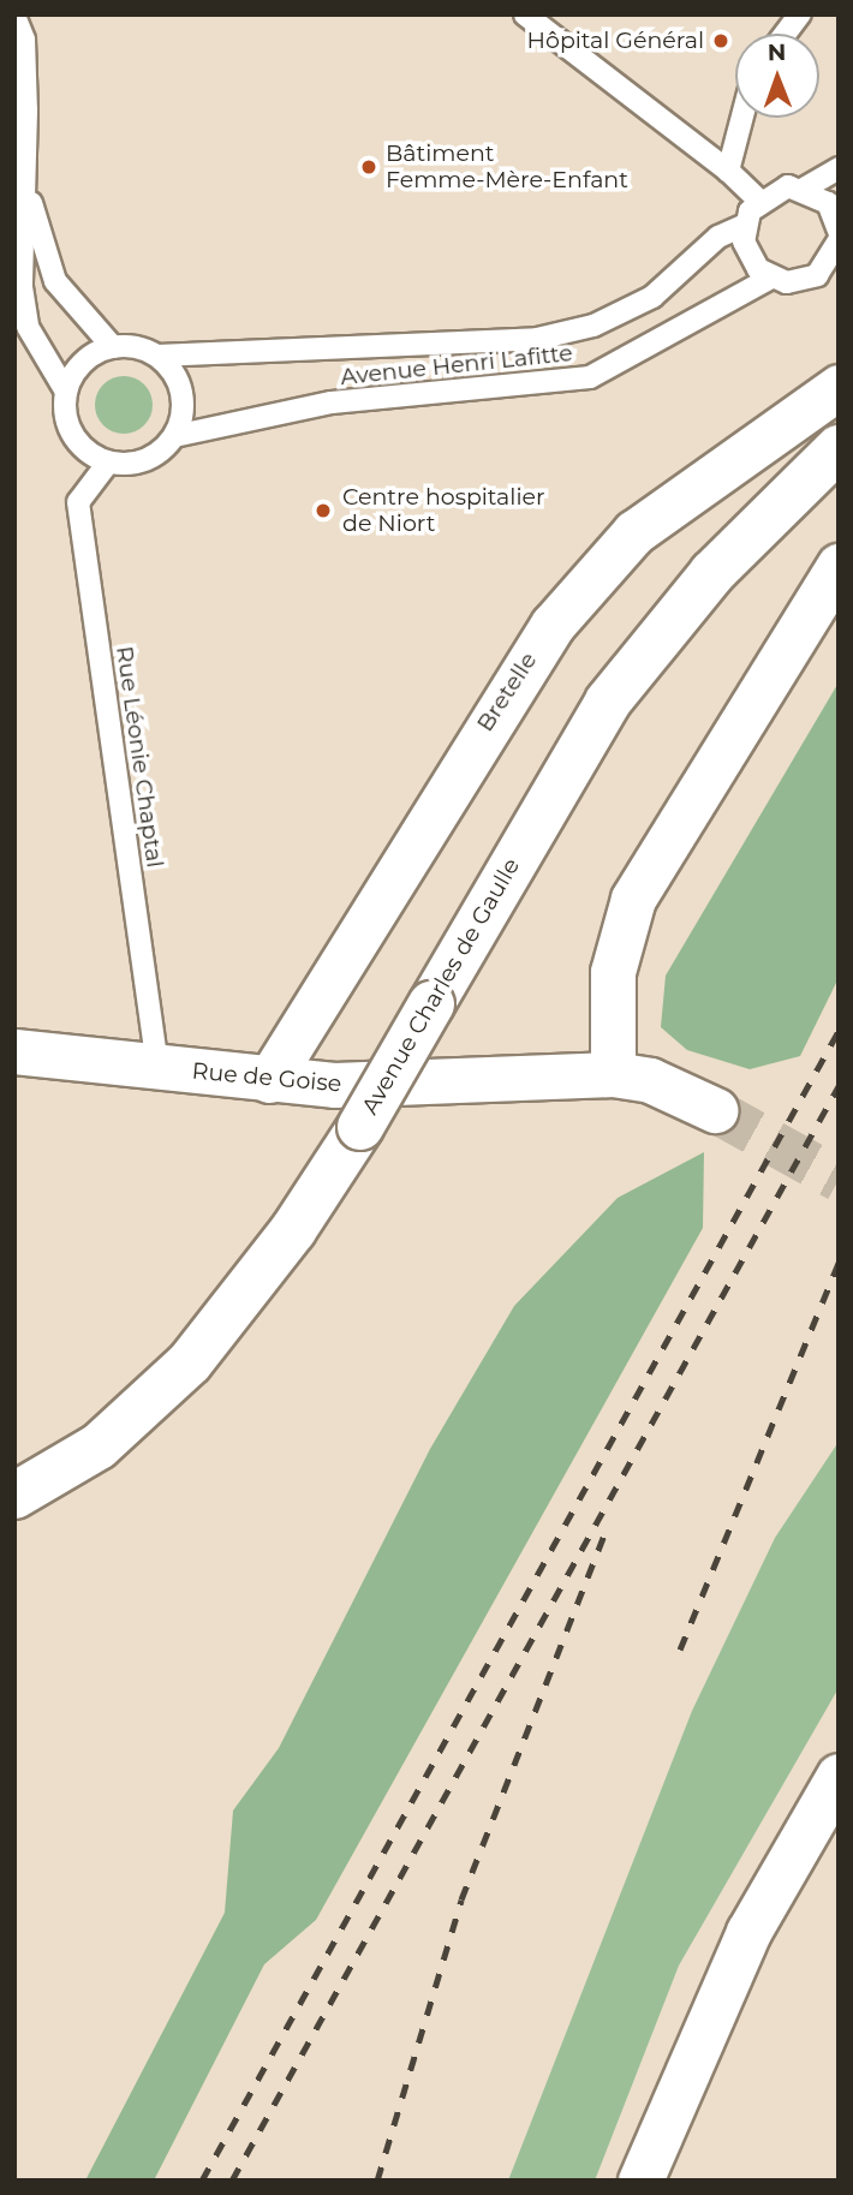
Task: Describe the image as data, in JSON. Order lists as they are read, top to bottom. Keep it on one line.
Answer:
{"streets":{"main road":["Avenue Charles de Gaulle"],"street":["Bretelle","Rue de Goise"],"lane":["Avenue Henri Lafitte","Rue Léonie Chaptal"]},"crossings":[["Avenue Henri Lafitte","Rue Léonie Chaptal"],["Bretelle","Rue de Goise"],["Rue Léonie Chaptal","Rue de Goise"]],"places":["Hôpital Général","Bâtiment Femme-Mère-Enfant","Centre hospitalier de Niort"],"north":"top"}
